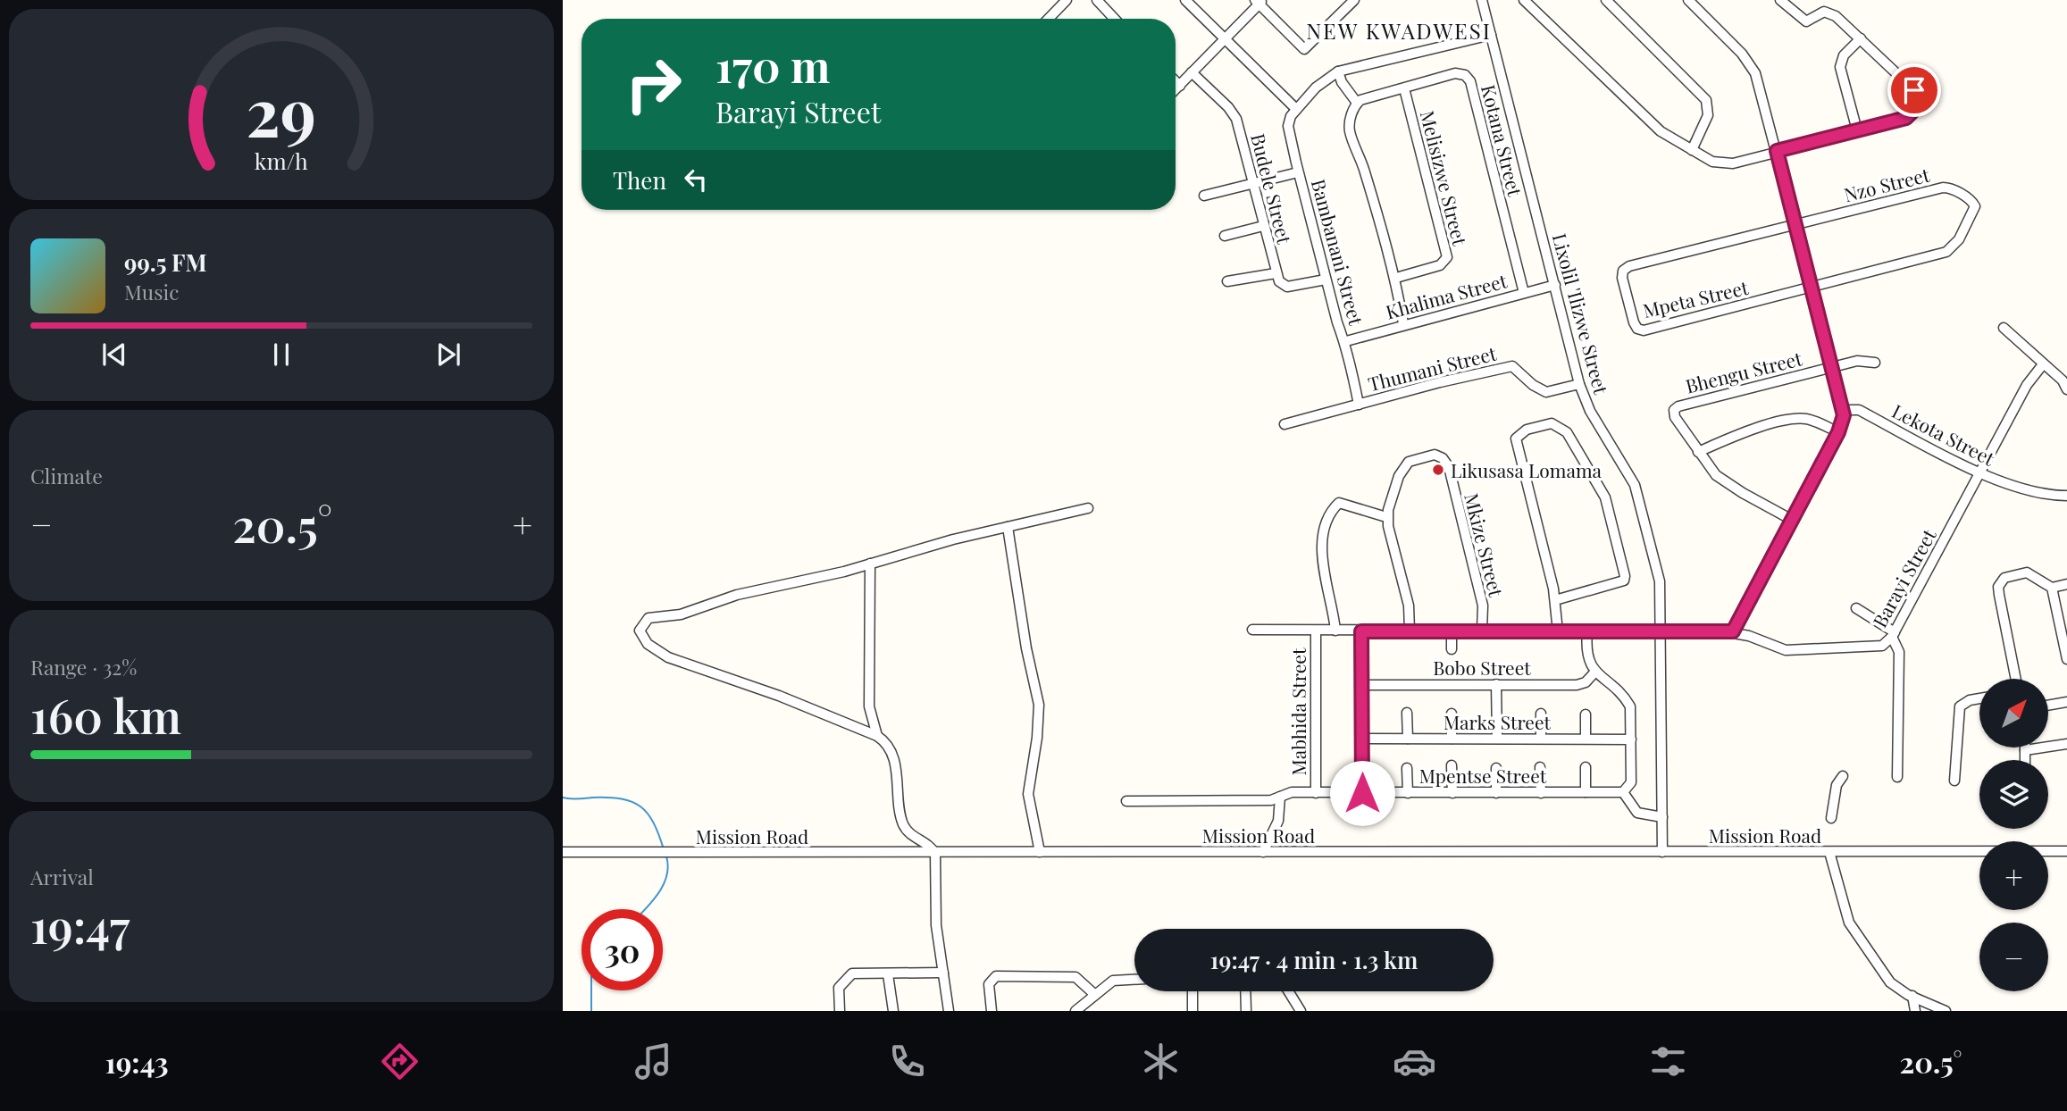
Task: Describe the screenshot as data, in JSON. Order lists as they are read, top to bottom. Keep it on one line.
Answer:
{"streets":{"street":["Kotana Street","Melisizwe Street","Nzo Street","Budele Street","Bambanani Street","Khalima Street","Mpeta Street","Lixolil 'Ilizwe Street","Thumani Street","Bhengu Street","Lekota Street","Mkize Street","Barayi Street","Bobo Street","Mabhida Street","Marks Street","Mpentse Street","Mission Road"]},"crossings":[["Kotana Street","Melisizwe Street"],["Kotana Street","Khalima Street"],["Nzo Street","Mpeta Street"],["Budele Street","Bambanani Street"],["Bambanani Street","Khalima Street"],["Bambanani Street","Thumani Street"],["Khalima Street","Lixolil 'Ilizwe Street"],["Lixolil 'Ilizwe Street","Thumani Street"],["Lixolil 'Ilizwe Street","Barayi Street"],["Lixolil 'Ilizwe Street","Mission Road"],["Lekota Street","Barayi Street"],["Mkize Street","Barayi Street"],["Barayi Street","Mabhida Street"],["Mabhida Street","Mpentse Street"]],"districts":["NEW KWADWESI"],"places":["Likusasa Lomama"],"north":"top right","page":{"turn":["170 m","Barayi Street"],"then":"Then","song":["99.5 FM","Music"],"tile":["Climate",["Range · 32%","160 km"],["Arrival","19:47"]],"heat":["−","20.5°","+"],"map_buttons":["+","−"],"limit":"30","trip":"19:47 · 4 min · 1.3 km","tabs":["19:43","20.5°"],"gauge":["29","km/h"]}}
